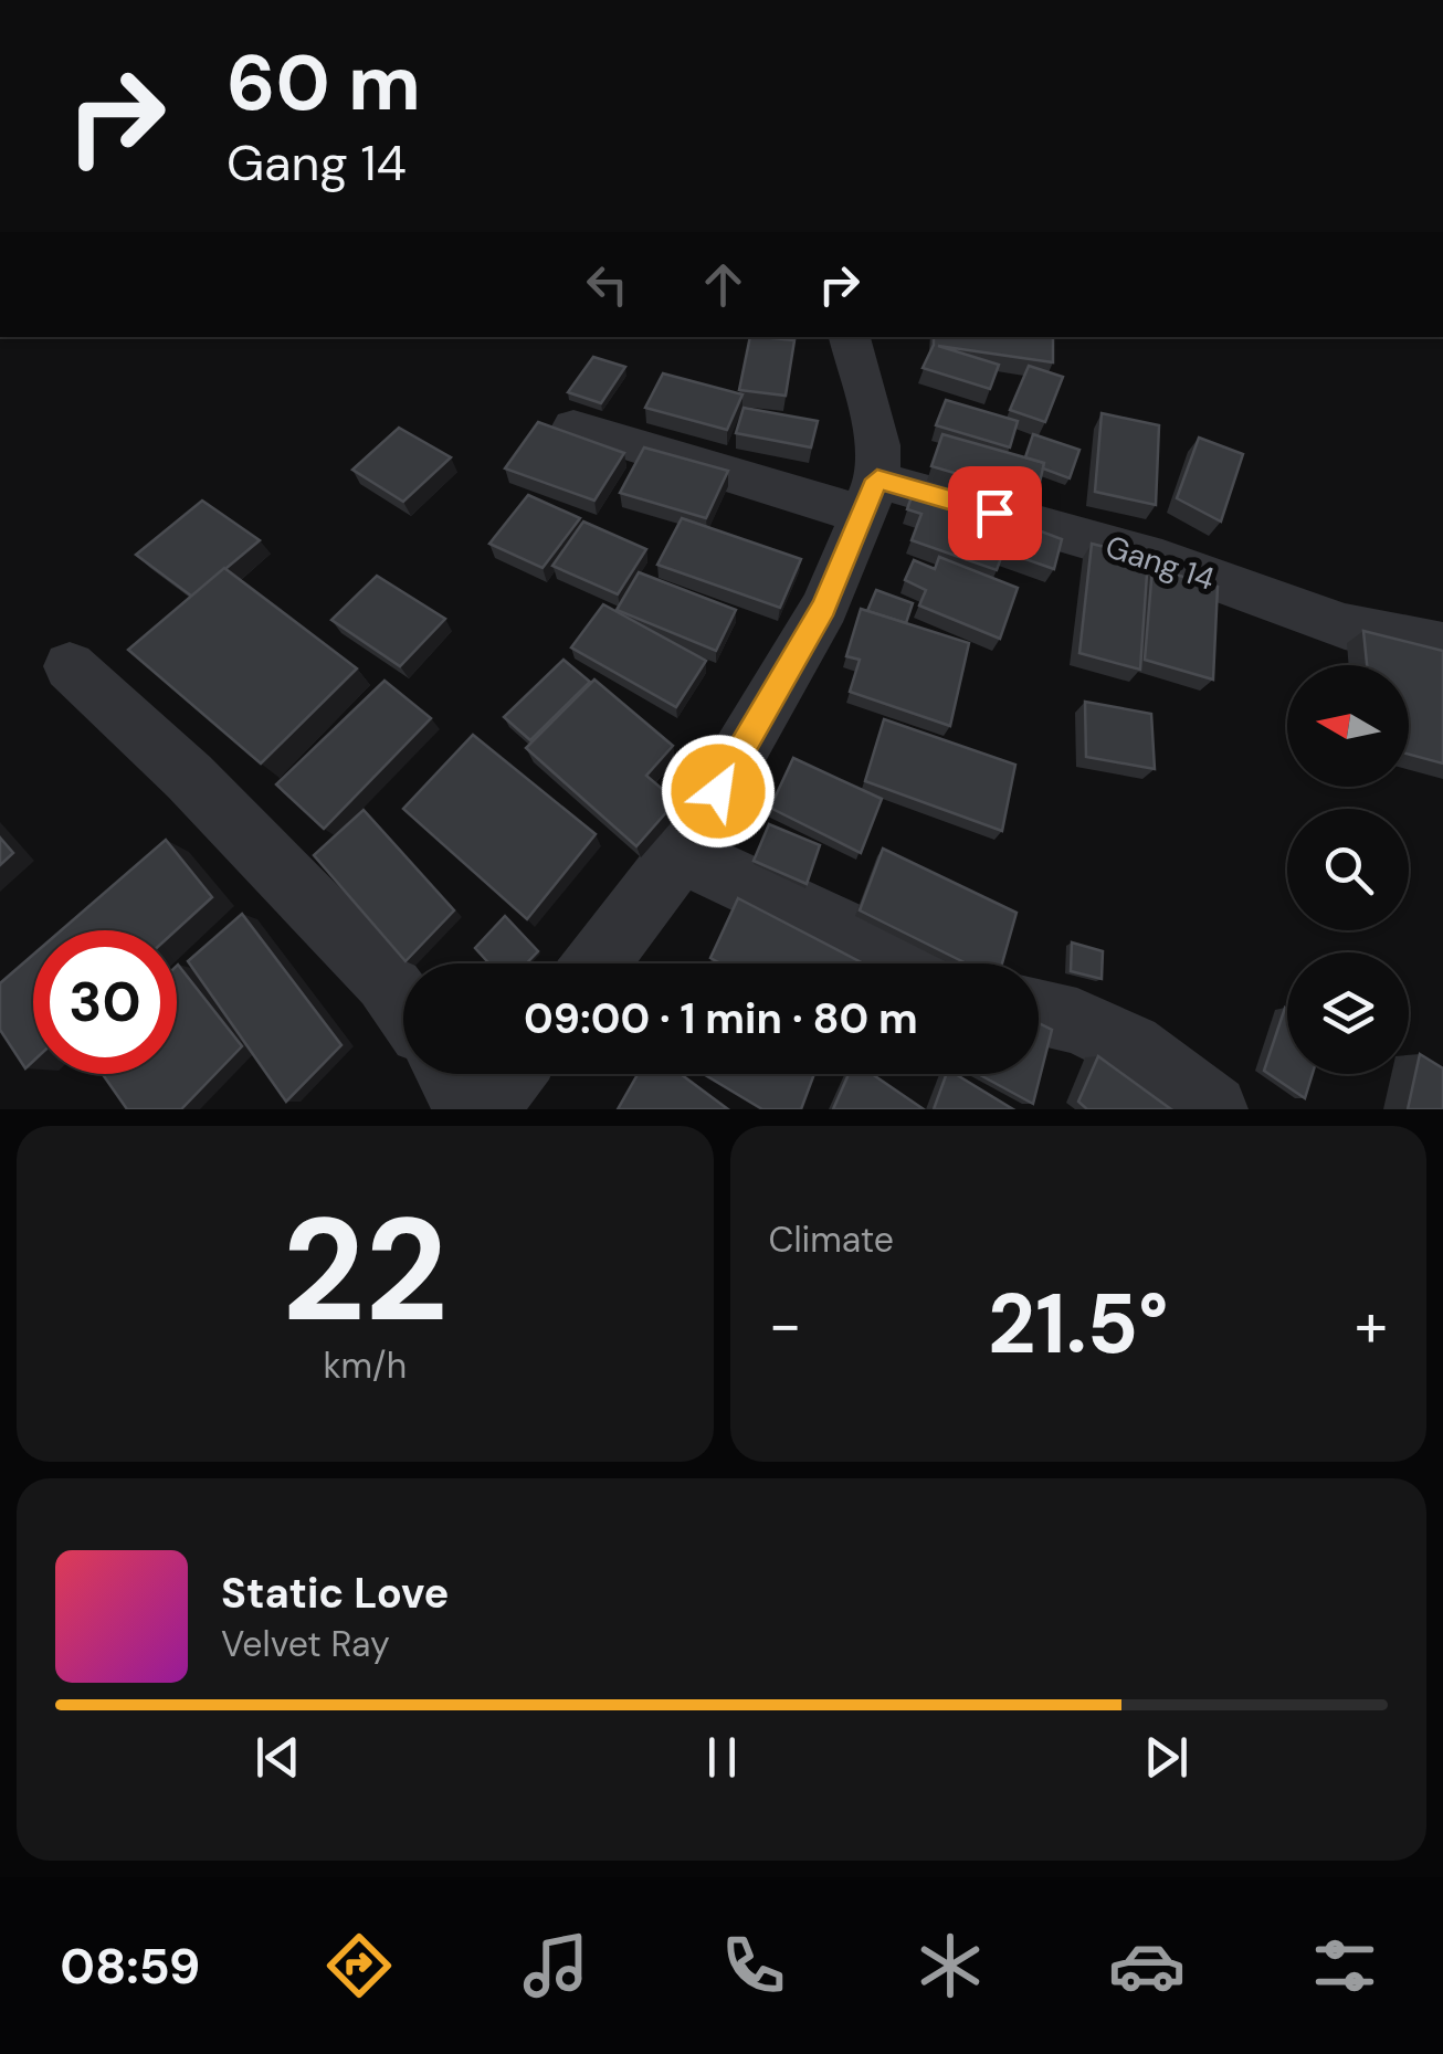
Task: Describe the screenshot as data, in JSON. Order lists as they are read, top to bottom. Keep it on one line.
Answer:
{"streets":{"street":["Gang 14"]},"north":"left","page":{"turn":["60 m","Gang 14"],"limit":"30","trip":"09:00 · 1 min · 80 m","tile":[["22","km/h"],"Climate"],"heat":["−","21.5°","+"],"song":["Static Love","Velvet Ray"],"tabs":"08:59"}}
